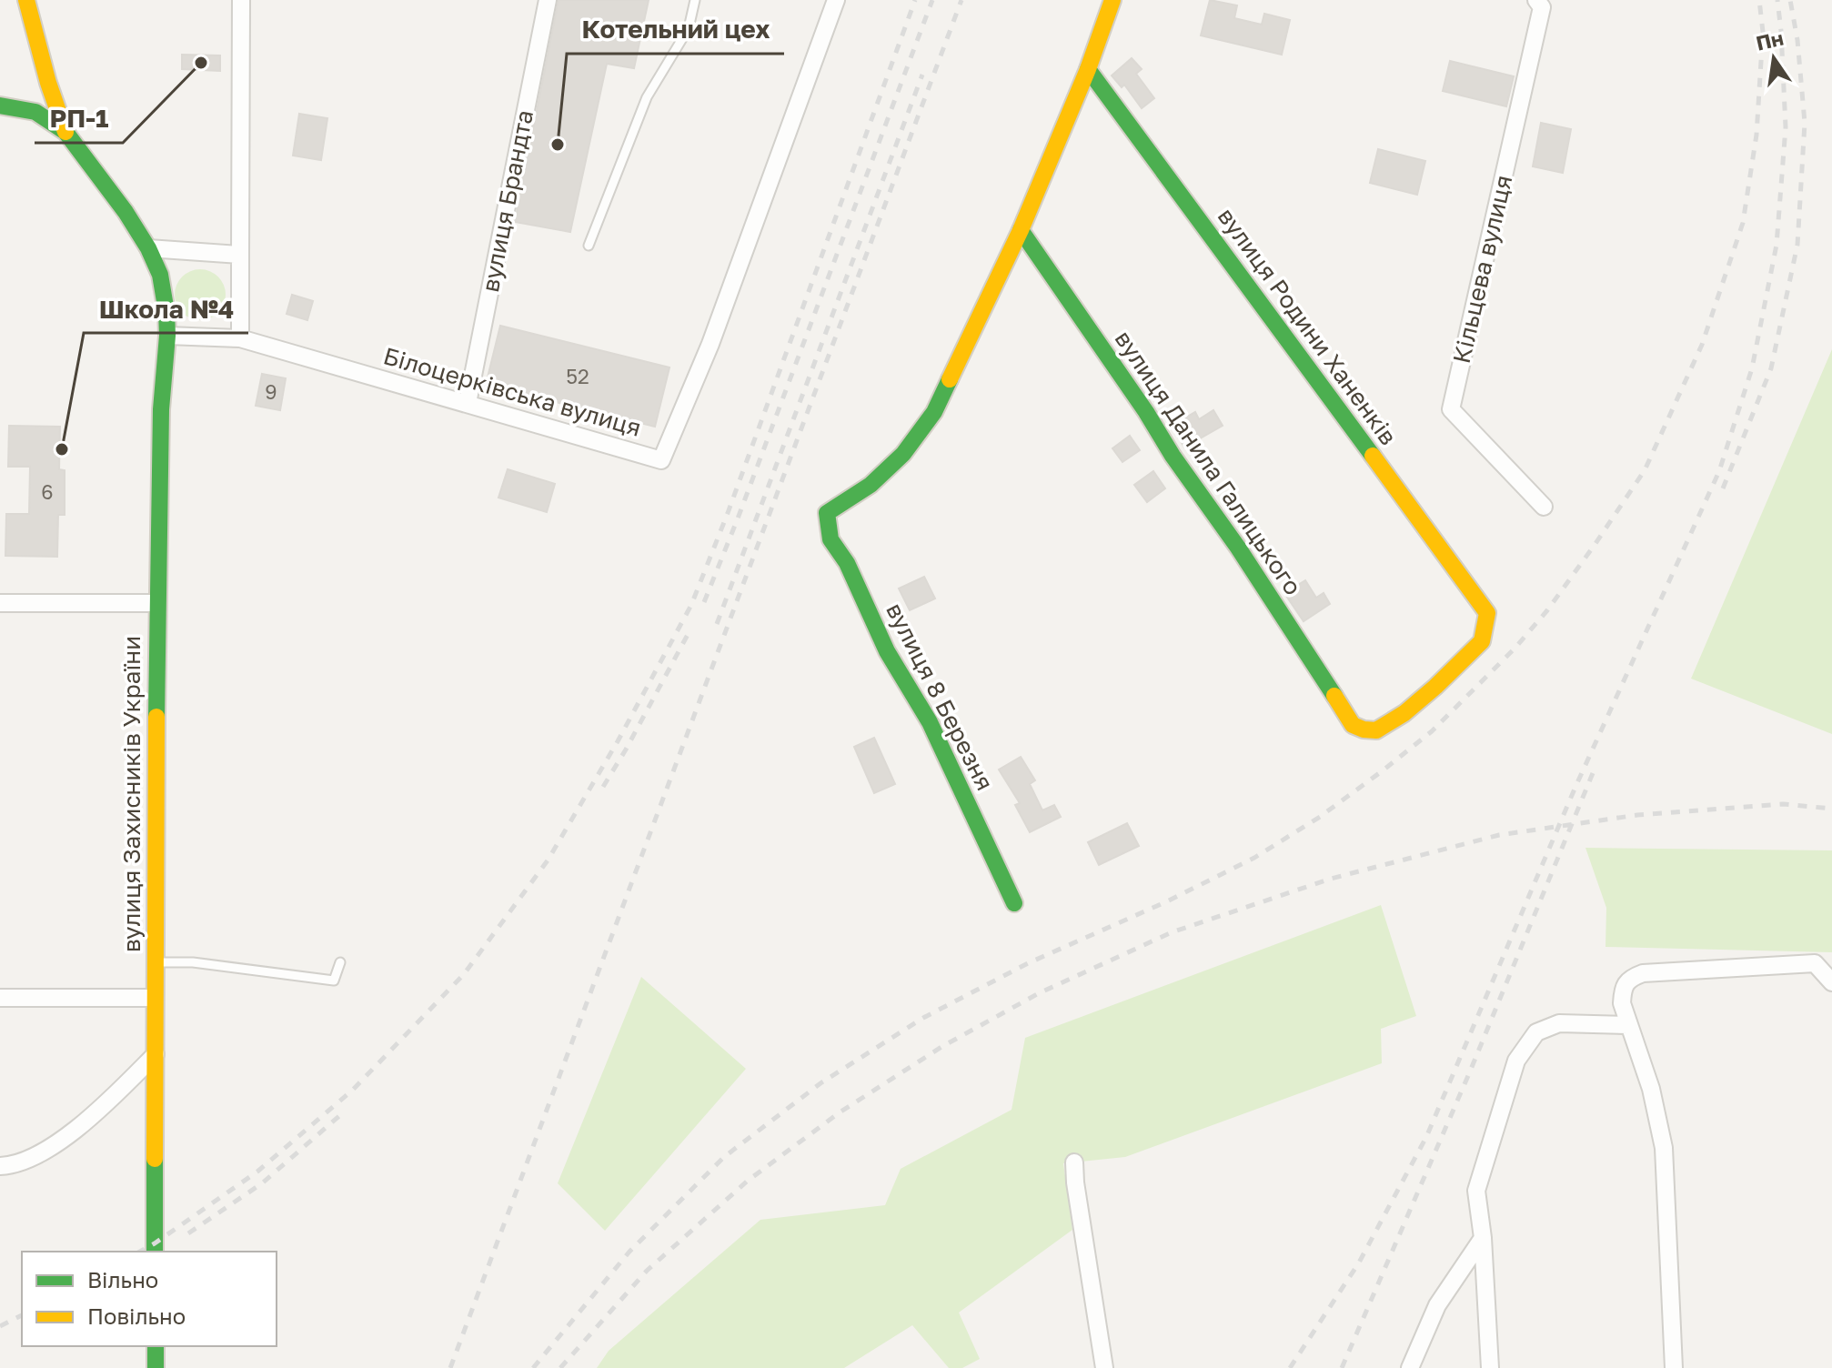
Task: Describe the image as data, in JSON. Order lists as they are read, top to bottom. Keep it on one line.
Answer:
{"streets":{"street":["вулиця Брандта","Кільцева вулиця","вулиця Родини Ханенків","Білоцерківська вулиця","вулиця Данила Галицького","вулиця 8 Березня","вулиця Захисників України"]},"crossings":[["вулиця Брандта","Білоцерківська вулиця"],["вулиця Родини Ханенків","вулиця Данила Галицького"],["Білоцерківська вулиця","вулиця Захисників України"],["вулиця Данила Галицького","вулиця 8 Березня"]],"places":["РП-1","Котельний цех","Школа №4"],"house_numbers":["52","9","6"],"legend":["Вільно","Повільно"],"north":"top"}
